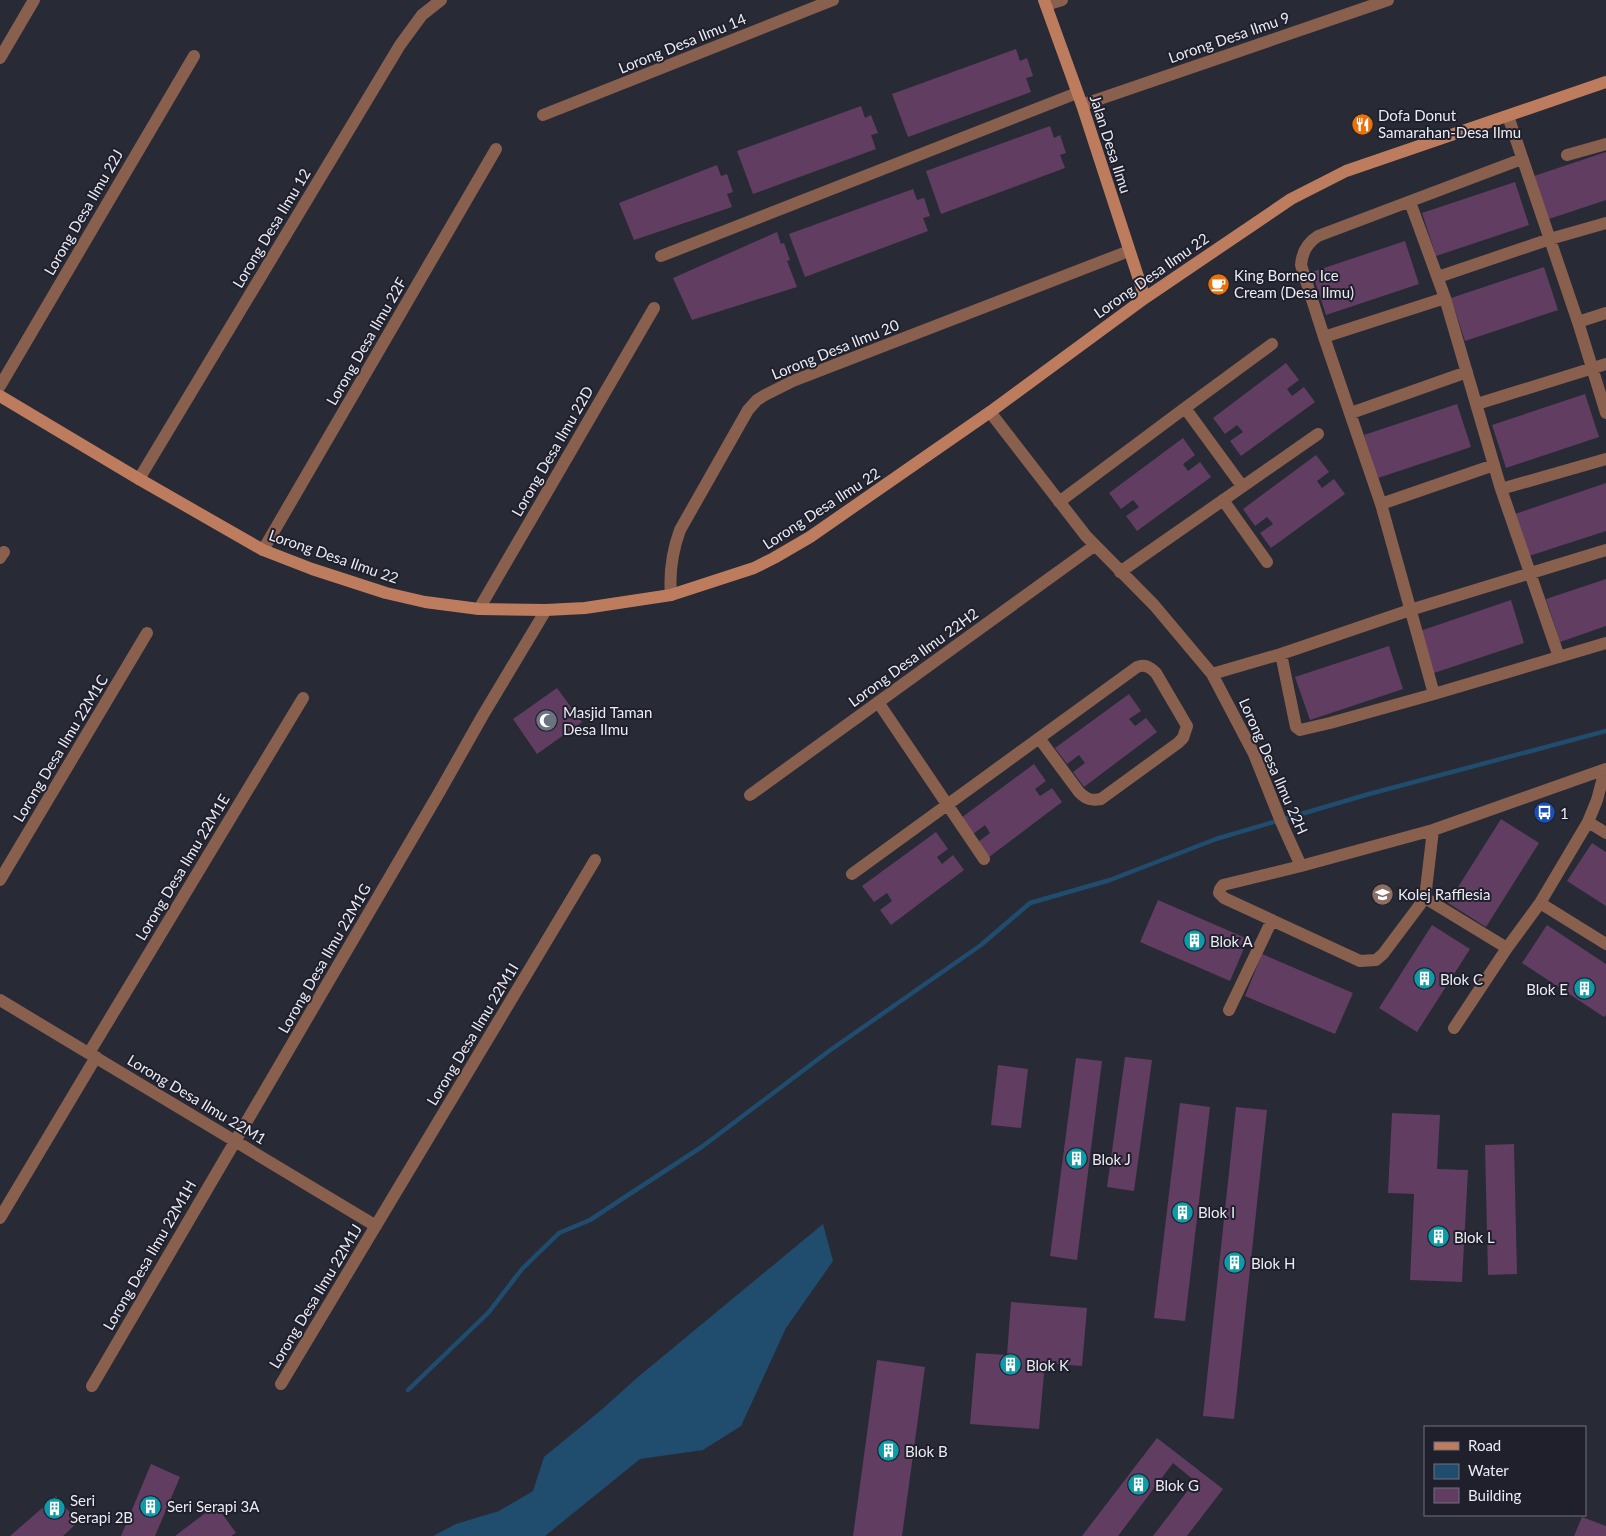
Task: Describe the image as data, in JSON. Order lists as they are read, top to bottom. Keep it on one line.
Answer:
{"streets":{"street":["Lorong Desa Ilmu 9","Lorong Desa Ilmu 14","Jalan Desa Ilmu","Lorong Desa Ilmu 22J","Lorong Desa Ilmu 12","Lorong Desa Ilmu 22","Lorong Desa Ilmu 22F","Lorong Desa Ilmu 20","Lorong Desa Ilmu 22D","Lorong Desa Ilmu 22H2","Lorong Desa Ilmu 22M1C","Lorong Desa Ilmu 22H","Lorong Desa Ilmu 22M1E","Lorong Desa Ilmu 22M1G","Lorong Desa Ilmu 22M1I","Lorong Desa Ilmu 22M1","Lorong Desa Ilmu 22M1H","Lorong Desa Ilmu 22M1J"]},"crossings":[["Lorong Desa Ilmu 9","Jalan Desa Ilmu"],["Jalan Desa Ilmu","Lorong Desa Ilmu 22"],["Jalan Desa Ilmu","Lorong Desa Ilmu 20"],["Lorong Desa Ilmu 12","Lorong Desa Ilmu 22"],["Lorong Desa Ilmu 22","Lorong Desa Ilmu 22F"],["Lorong Desa Ilmu 22","Lorong Desa Ilmu 20"],["Lorong Desa Ilmu 22","Lorong Desa Ilmu 22D"],["Lorong Desa Ilmu 22","Lorong Desa Ilmu 22H"],["Lorong Desa Ilmu 22","Lorong Desa Ilmu 22M1G"],["Lorong Desa Ilmu 22H2","Lorong Desa Ilmu 22H"],["Lorong Desa Ilmu 22M1E","Lorong Desa Ilmu 22M1"],["Lorong Desa Ilmu 22M1G","Lorong Desa Ilmu 22M1"],["Lorong Desa Ilmu 22M1G","Lorong Desa Ilmu 22M1H"],["Lorong Desa Ilmu 22M1I","Lorong Desa Ilmu 22M1"],["Lorong Desa Ilmu 22M1I","Lorong Desa Ilmu 22M1J"],["Lorong Desa Ilmu 22M1","Lorong Desa Ilmu 22M1H"],["Lorong Desa Ilmu 22M1","Lorong Desa Ilmu 22M1J"]],"places":{"restaurant":["Dofa Donut Samarahan-Desa Ilmu"],"cafe":["King Borneo Ice Cream (Desa Ilmu)"],"mosque":["Masjid Taman Desa Ilmu"],"bus stop":["1"],"school or university":["Kolej Rafflesia"],"building":["Blok A","Blok C","Blok E","Blok J","Blok I","Blok L","Blok H","Blok K","Blok B","Blok G","Seri Serapi 3A","Seri Serapi 2B"]},"legend":["Road","Water","Building"]}
